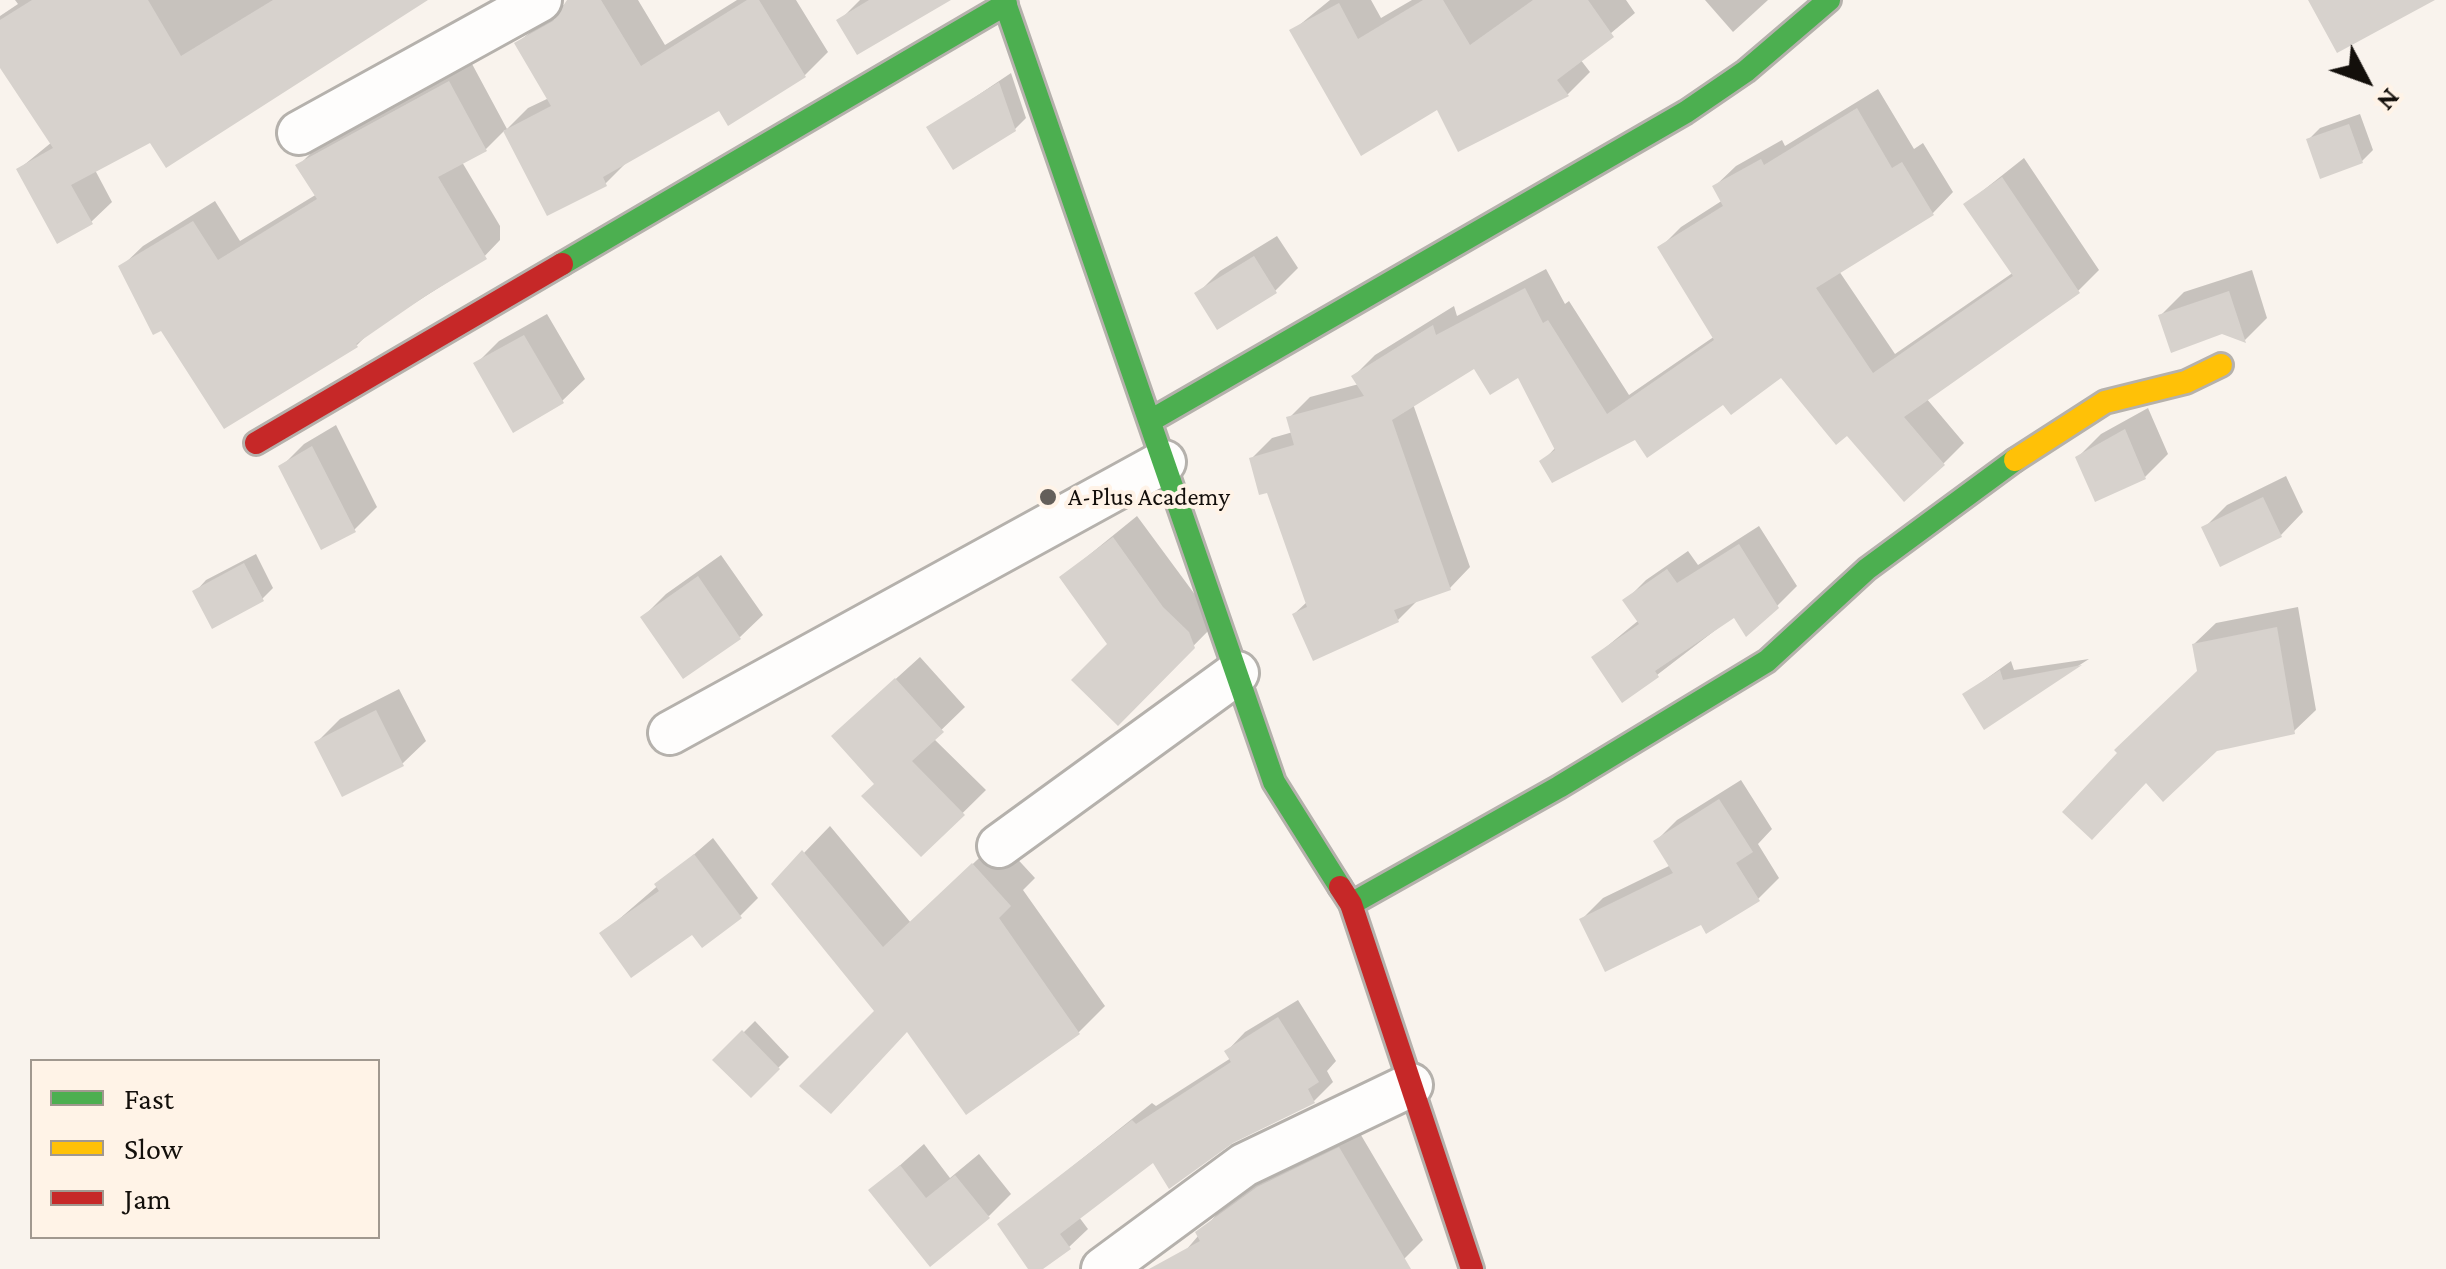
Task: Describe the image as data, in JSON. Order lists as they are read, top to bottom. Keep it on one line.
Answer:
{"places":["A-Plus Academy"],"legend":["Fast","Slow","Jam"],"north":"bottom right"}
